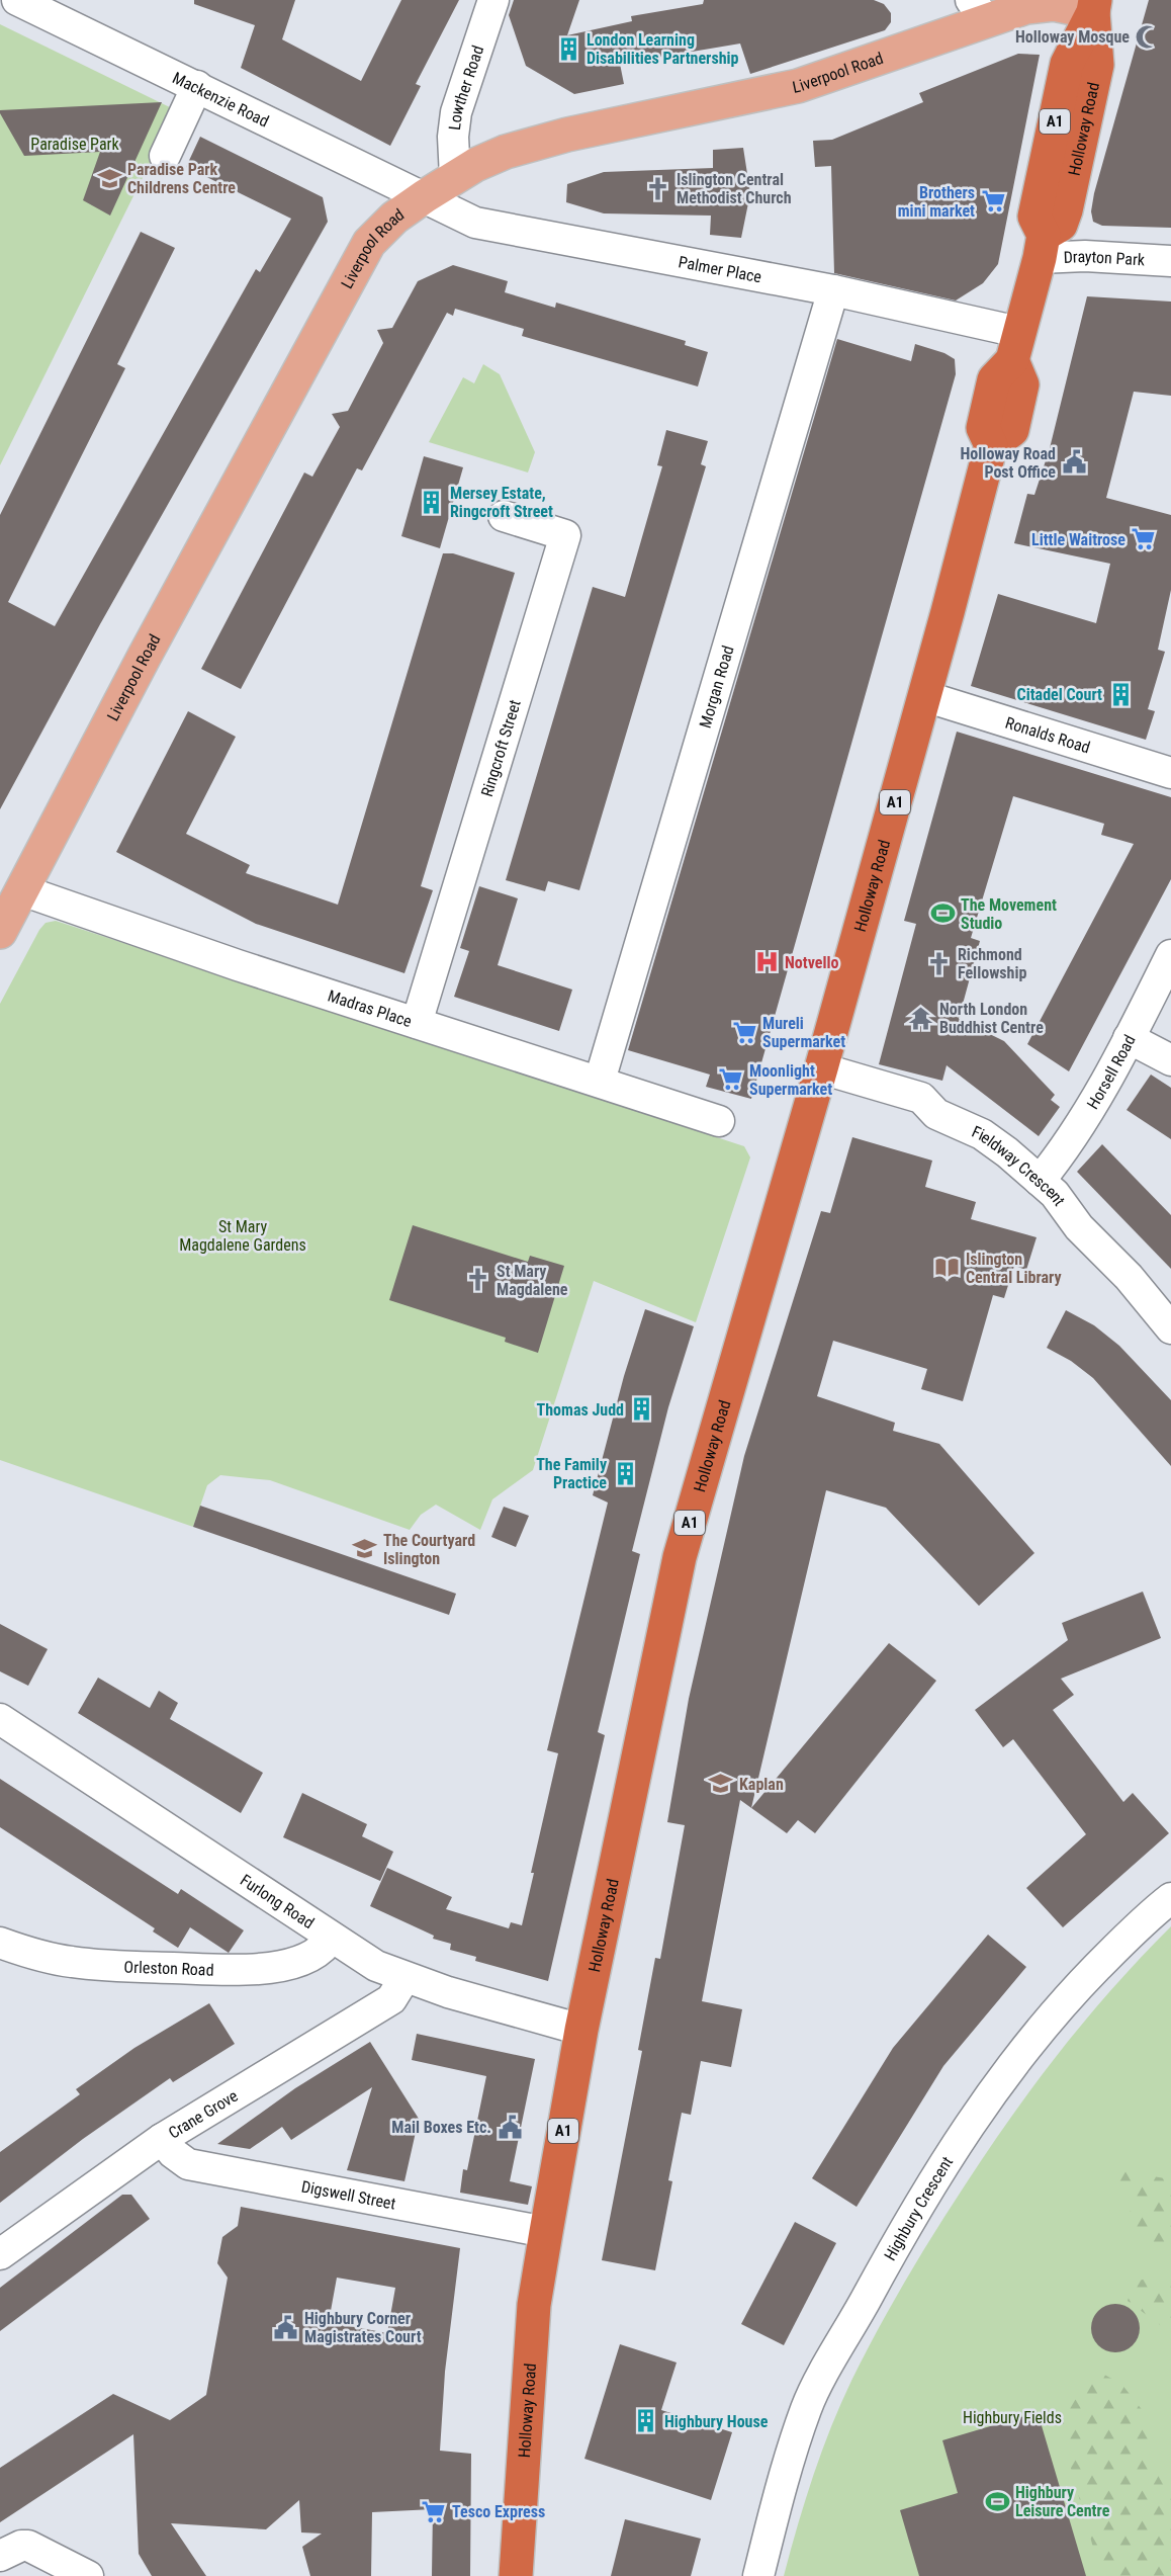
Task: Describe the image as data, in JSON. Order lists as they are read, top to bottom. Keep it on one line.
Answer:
{"streets":{"highway":["A1","Holloway Road"],"main road":["Liverpool Road"],"street":["Lowther Road","Mackenzie Road","Drayton Park","Palmer Place","Morgan Road","Ronalds Road","Ringcroft Street","Madras Place","Horsell Road","Fieldway Crescent","Furlong Road","Orleston Road","Crane Grove","Digswell Street","Highbury Crescent"]},"crossings":[["Liverpool Road","Lowther Road"],["Liverpool Road","Mackenzie Road"],["Liverpool Road","Holloway Road"],["Liverpool Road","Palmer Place"],["Liverpool Road","Madras Place"],["Mackenzie Road","Palmer Place"],["Holloway Road","Drayton Park"],["Holloway Road","Palmer Place"],["Holloway Road","Ronalds Road"],["Holloway Road","Fieldway Crescent"],["Holloway Road","Furlong Road"],["Holloway Road","Digswell Street"],["Palmer Place","Morgan Road"],["Morgan Road","Madras Place"],["Ringcroft Street","Madras Place"],["Horsell Road","Fieldway Crescent"],["Furlong Road","Orleston Road"],["Furlong Road","Crane Grove"],["Crane Grove","Digswell Street"]],"parks":["Paradise Park","St Mary Magdalene Gardens","Highbury Fields"],"places":{"mosque":["Holloway Mosque"],"building":["London Learning Disabilities Partnership","Mersey Estate, Ringcroft Street","Citadel Court","Thomas Judd","The Family Practice","Highbury House"],"school or university":["Paradise Park Childrens Centre","The Courtyard Islington","Kaplan"],"church":["Islington Central Methodist Church","Richmond Fellowship","St Mary Magdalene"],"supermarket":["Brothers mini market","Little Waitrose","Mureli Supermarket","Moonlight Supermarket","Tesco Express"],"public building":["Holloway Road Post Office","Mail Boxes Etc.","Highbury Corner Magistrates Court"],"sports":["The Movement Studio","Highbury Leisure Centre"],"hospital":["Notvello"],"temple":["North London Buddhist Centre"],"library":["Islington Central Library"]}}
